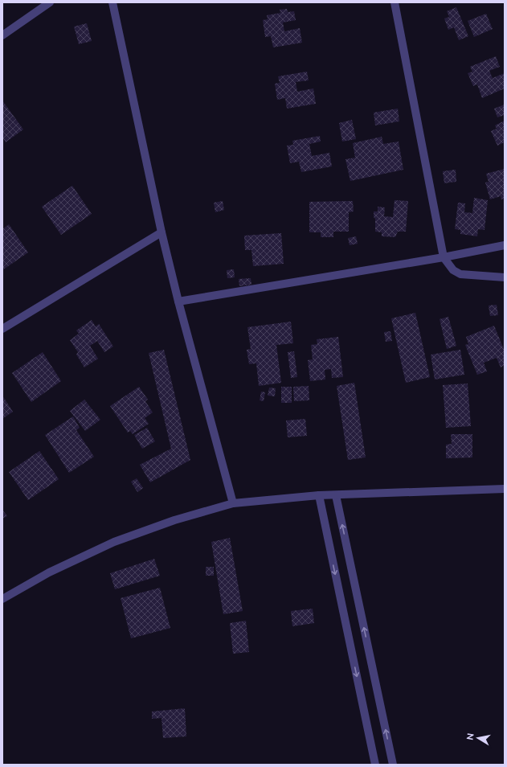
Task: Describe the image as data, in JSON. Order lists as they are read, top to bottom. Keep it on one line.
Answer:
{"north":"left"}
